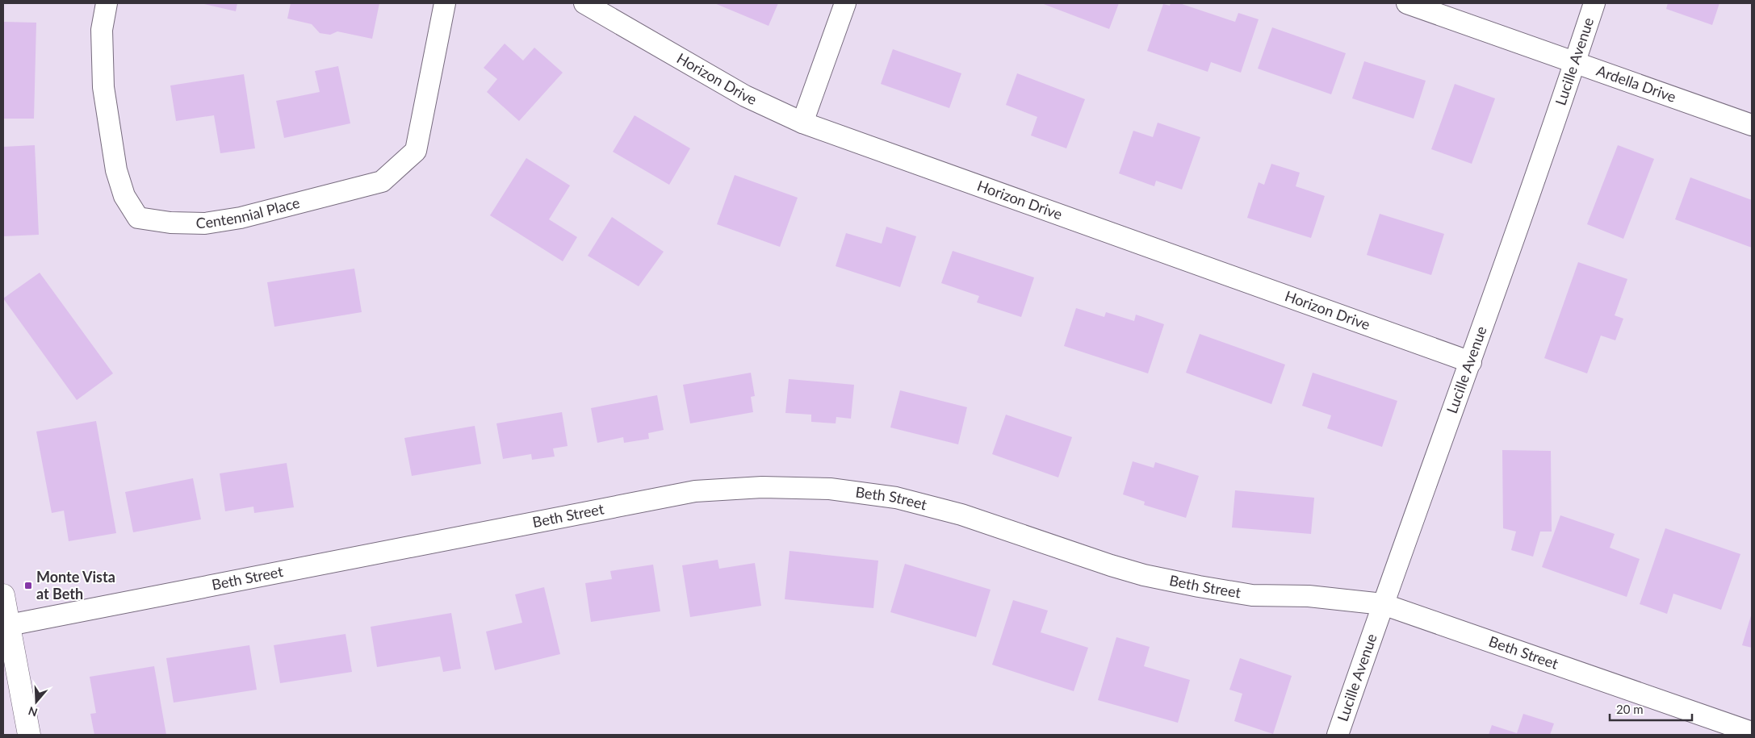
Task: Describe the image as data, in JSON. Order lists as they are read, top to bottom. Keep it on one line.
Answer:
{"streets":{"street":["Lucille Avenue","Horizon Drive","Ardella Drive","Centennial Place","Beth Street"]},"crossings":[["Lucille Avenue","Horizon Drive"],["Lucille Avenue","Ardella Drive"],["Lucille Avenue","Beth Street"]],"places":{"transit":["Monte Vista at Beth"]},"scale_bar":"20 m","north":"bottom"}
